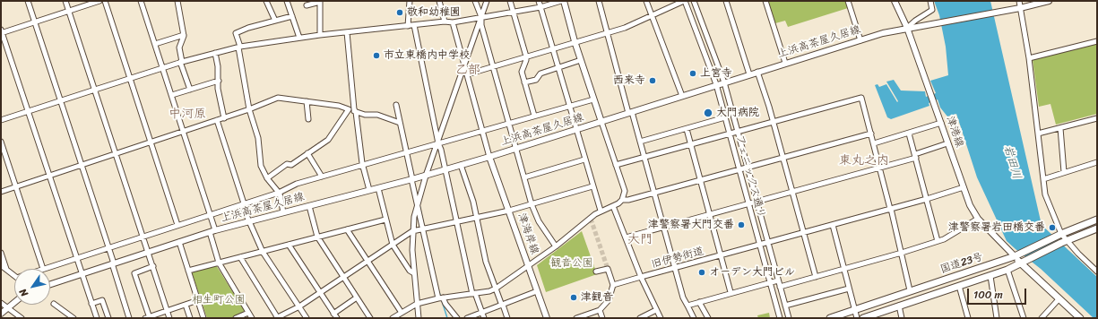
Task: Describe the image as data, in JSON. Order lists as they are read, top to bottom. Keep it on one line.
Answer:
{"streets":{"highway":["国道23号"],"main road":["上浜高茶屋久居線","津港線","津海岸線"],"street":["フェニックス通り","旧伊勢街道"]},"crossings":[["上浜高茶屋久居線","津港線"],["上浜高茶屋久居線","フェニックス通り"],["上浜高茶屋久居線","津海岸線"],["津港線","旧伊勢街道"],["津港線","国道23号"],["フェニックス通り","旧伊勢街道"]],"districts":["乙部","中河原","東丸之内","大門"],"water":["岩田川"],"parks":["観音公園","相生町公園"],"places":["敬和幼稚園","市立東橋内中学校","上宮寺","西来寺","大門病院","津警察署大門交番","津警察署岩田橋交番","オーデン大門ビル","津観音"],"scale_bar":"100 m","north":"bottom left"}
